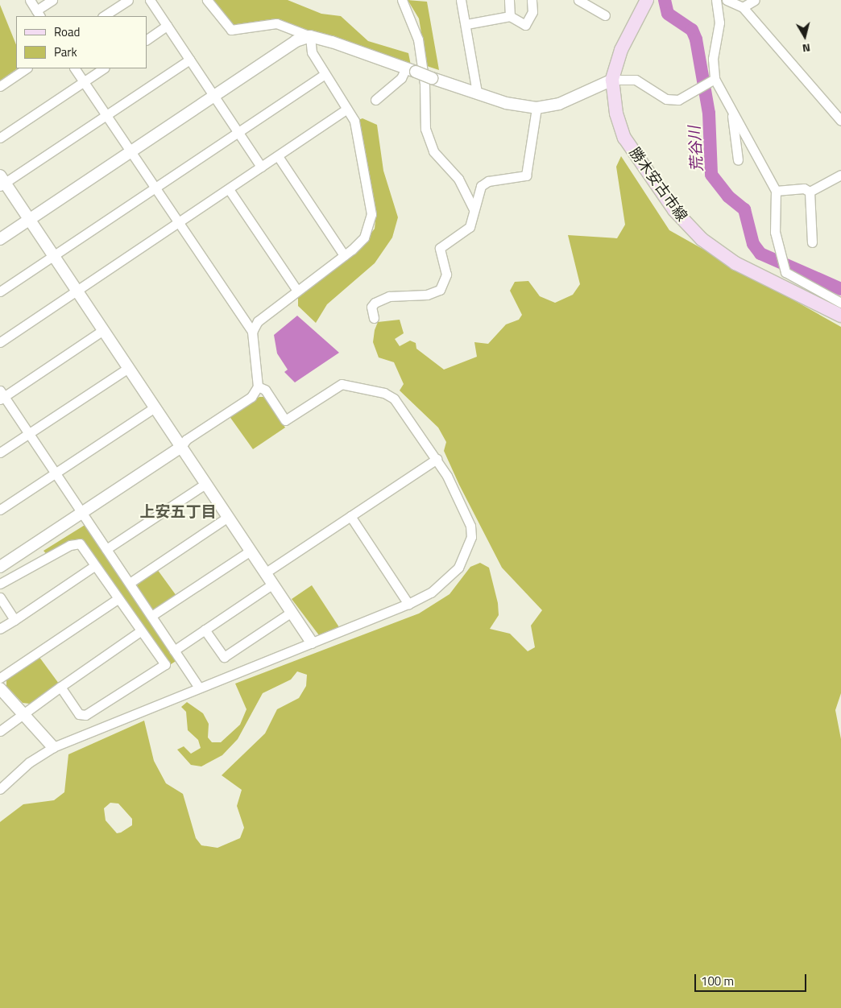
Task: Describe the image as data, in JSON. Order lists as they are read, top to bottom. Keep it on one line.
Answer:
{"streets":{"main road":["勝木安古市線"]},"districts":["上安五丁目"],"water":["荒谷川"],"legend":["Road","Park"],"scale_bar":"100 m","north":"bottom"}
